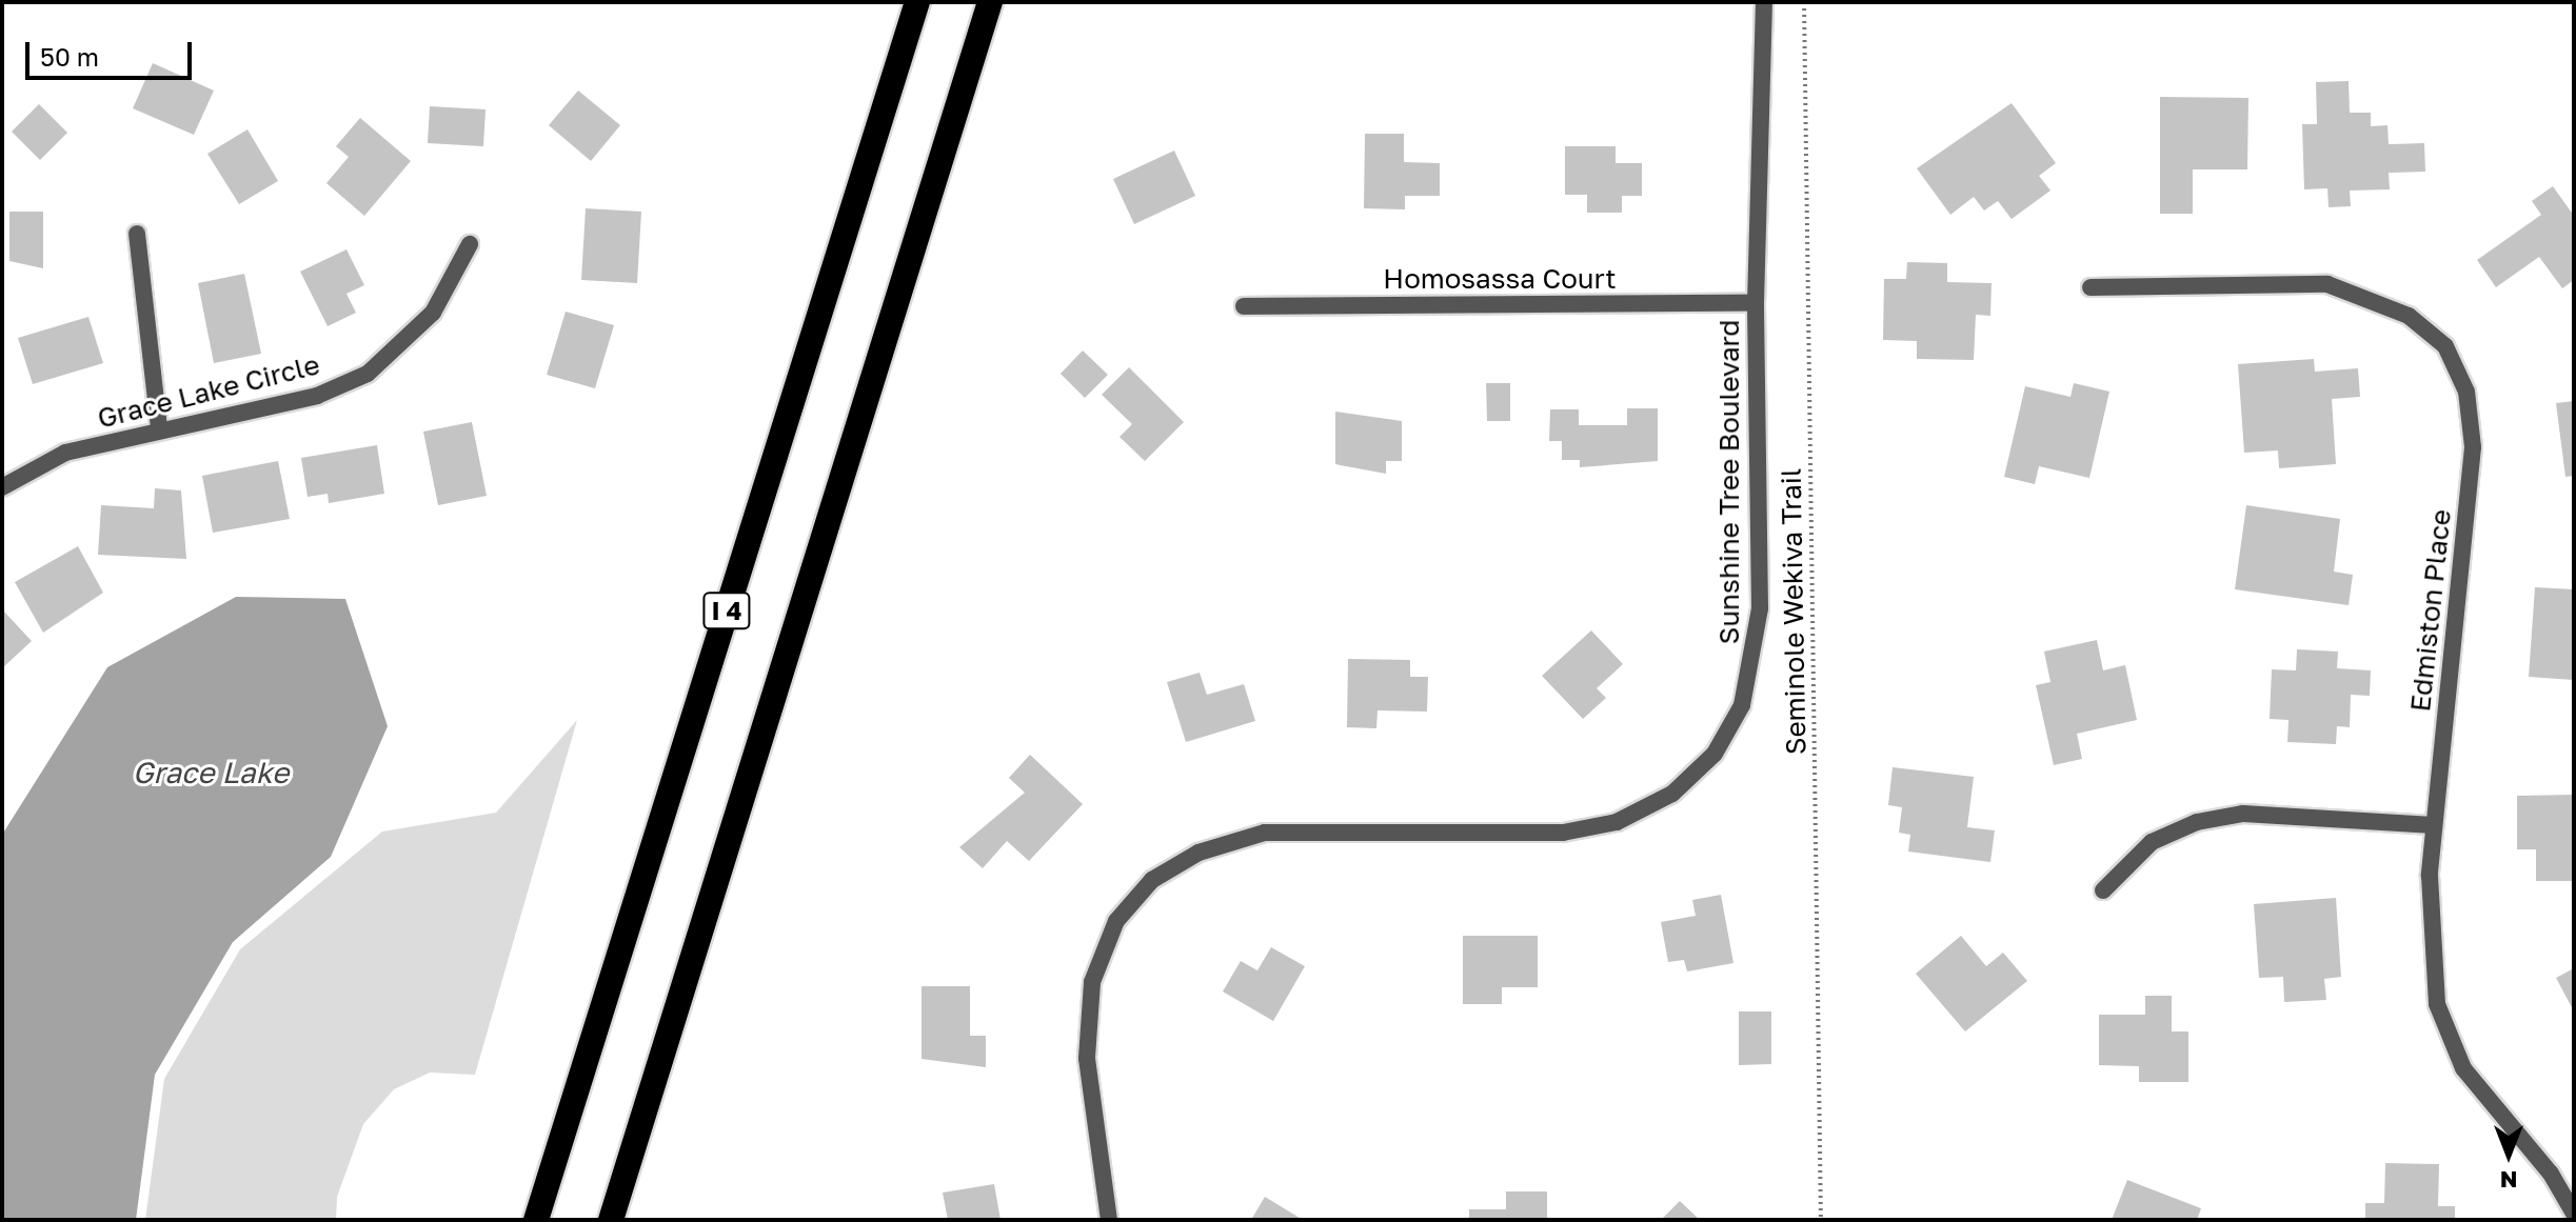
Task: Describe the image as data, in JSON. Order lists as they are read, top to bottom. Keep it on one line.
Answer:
{"streets":{"highway":["I 4"],"street":["Homosassa Court","Grace Lake Circle","Sunshine Tree Boulevard","Edmiston Place"],"path":["Seminole Wekiva Trail"]},"crossings":[["Homosassa Court","Sunshine Tree Boulevard"]],"water":["Grace Lake"],"scale_bar":"50 m","north":"bottom"}
